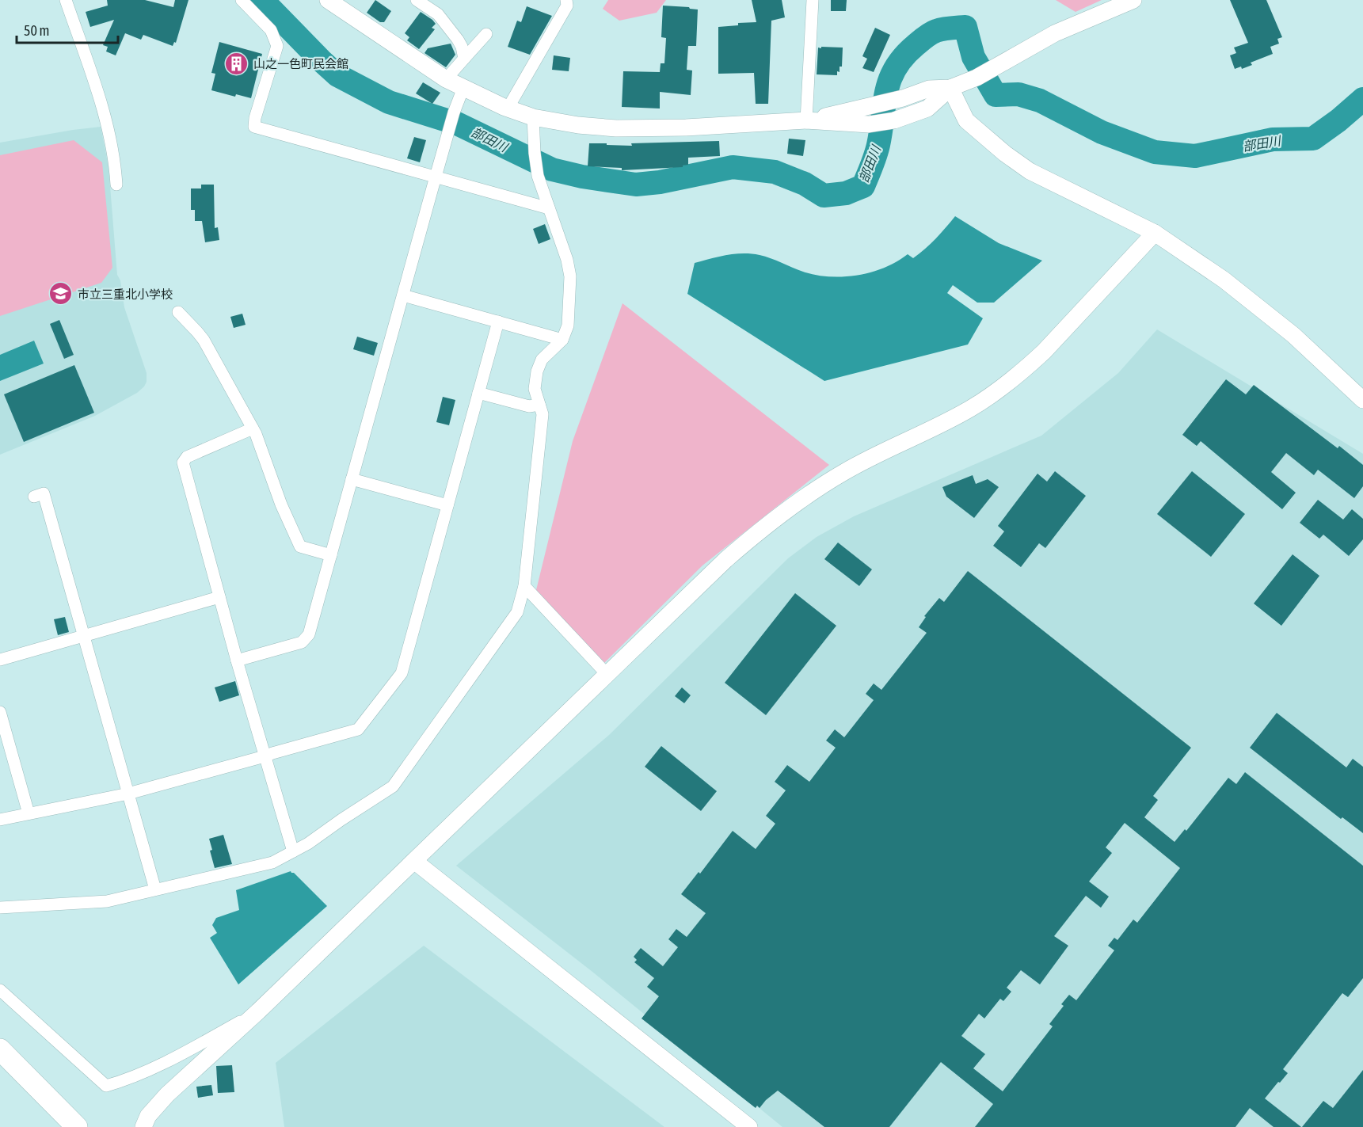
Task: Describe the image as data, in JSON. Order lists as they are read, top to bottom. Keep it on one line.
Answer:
{"water":["部田川"],"places":{"building":["山之一色町民会館"],"school or university":["市立三重北小学校"]},"scale_bar":"50 m"}
